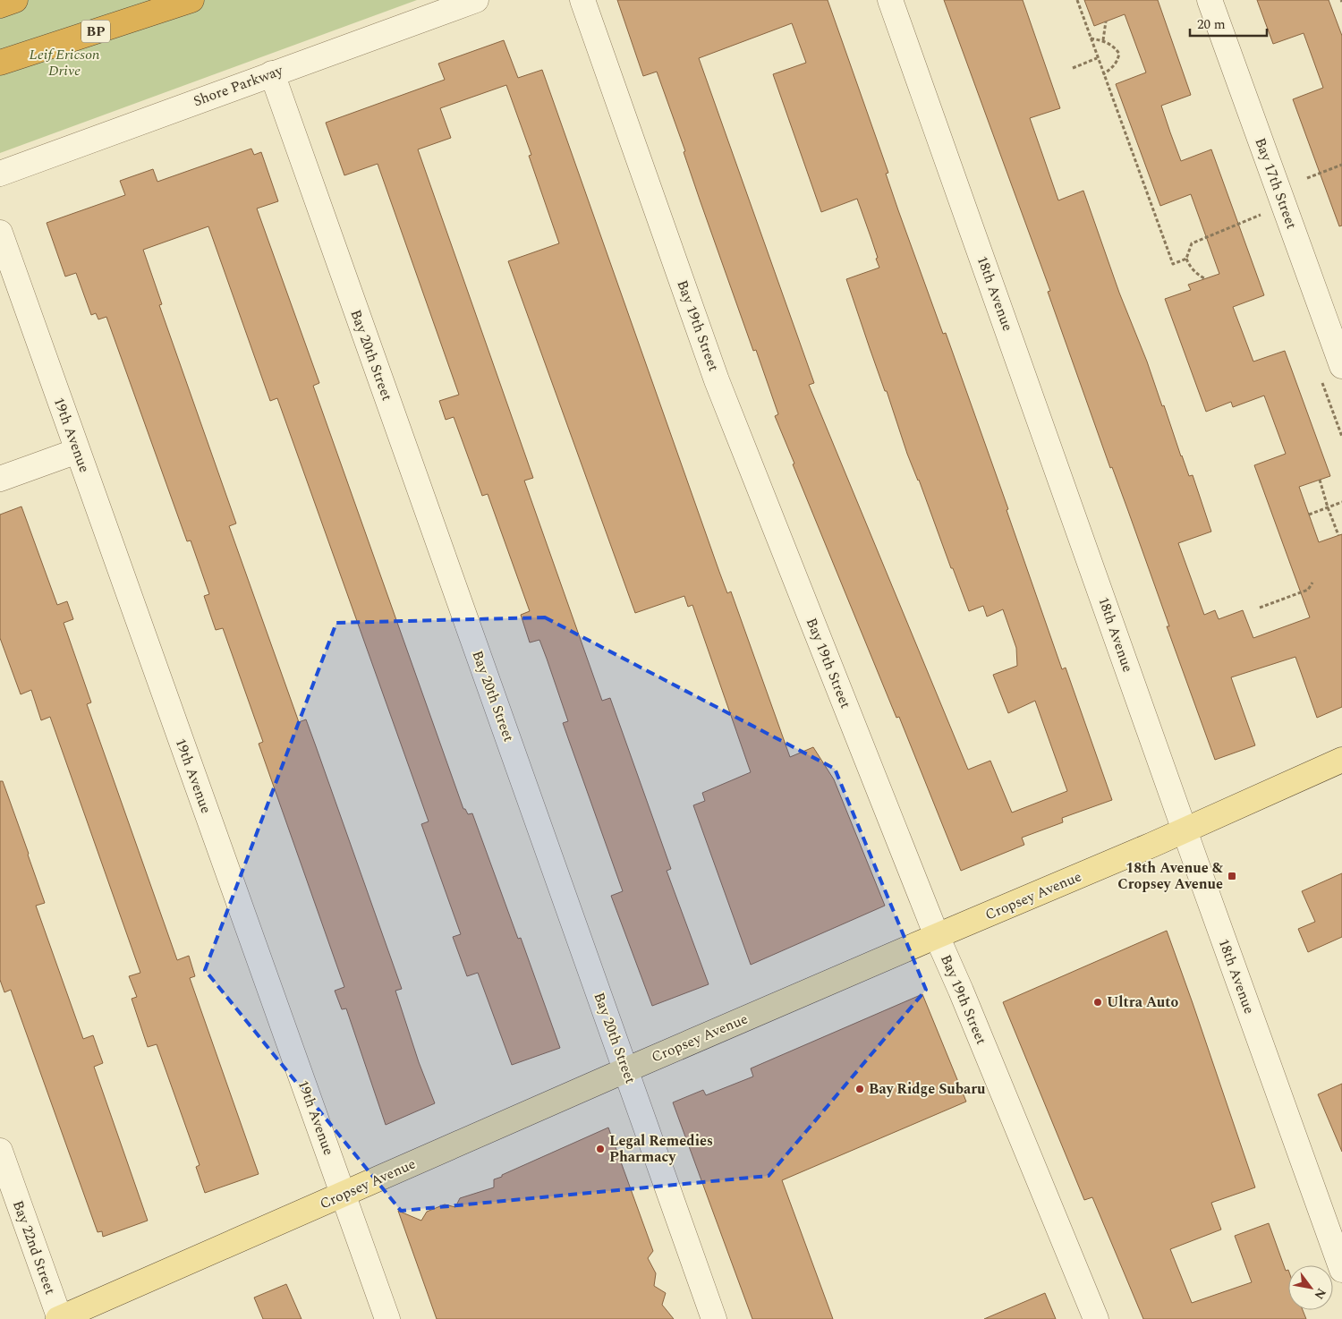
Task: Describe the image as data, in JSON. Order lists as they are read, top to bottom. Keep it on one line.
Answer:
{"streets":{"highway":["BP"],"main road":["Cropsey Avenue"],"street":["Shore Parkway","Bay 17th Street","18th Avenue","Bay 19th Street","Bay 20th Street","19th Avenue","Bay 22nd Street"]},"crossings":[["Shore Parkway","Bay 20th Street"],["18th Avenue","Cropsey Avenue"],["Bay 19th Street","Cropsey Avenue"],["Bay 20th Street","Cropsey Avenue"],["19th Avenue","Cropsey Avenue"],["Cropsey Avenue","Bay 22nd Street"]],"parks":["Leif Ericson Drive"],"places":{"transit":["18th Avenue & Cropsey Avenue"],"other":["Ultra Auto","Bay Ridge Subaru","Legal Remedies Pharmacy"]},"scale_bar":"20 m","north":"bottom right"}
